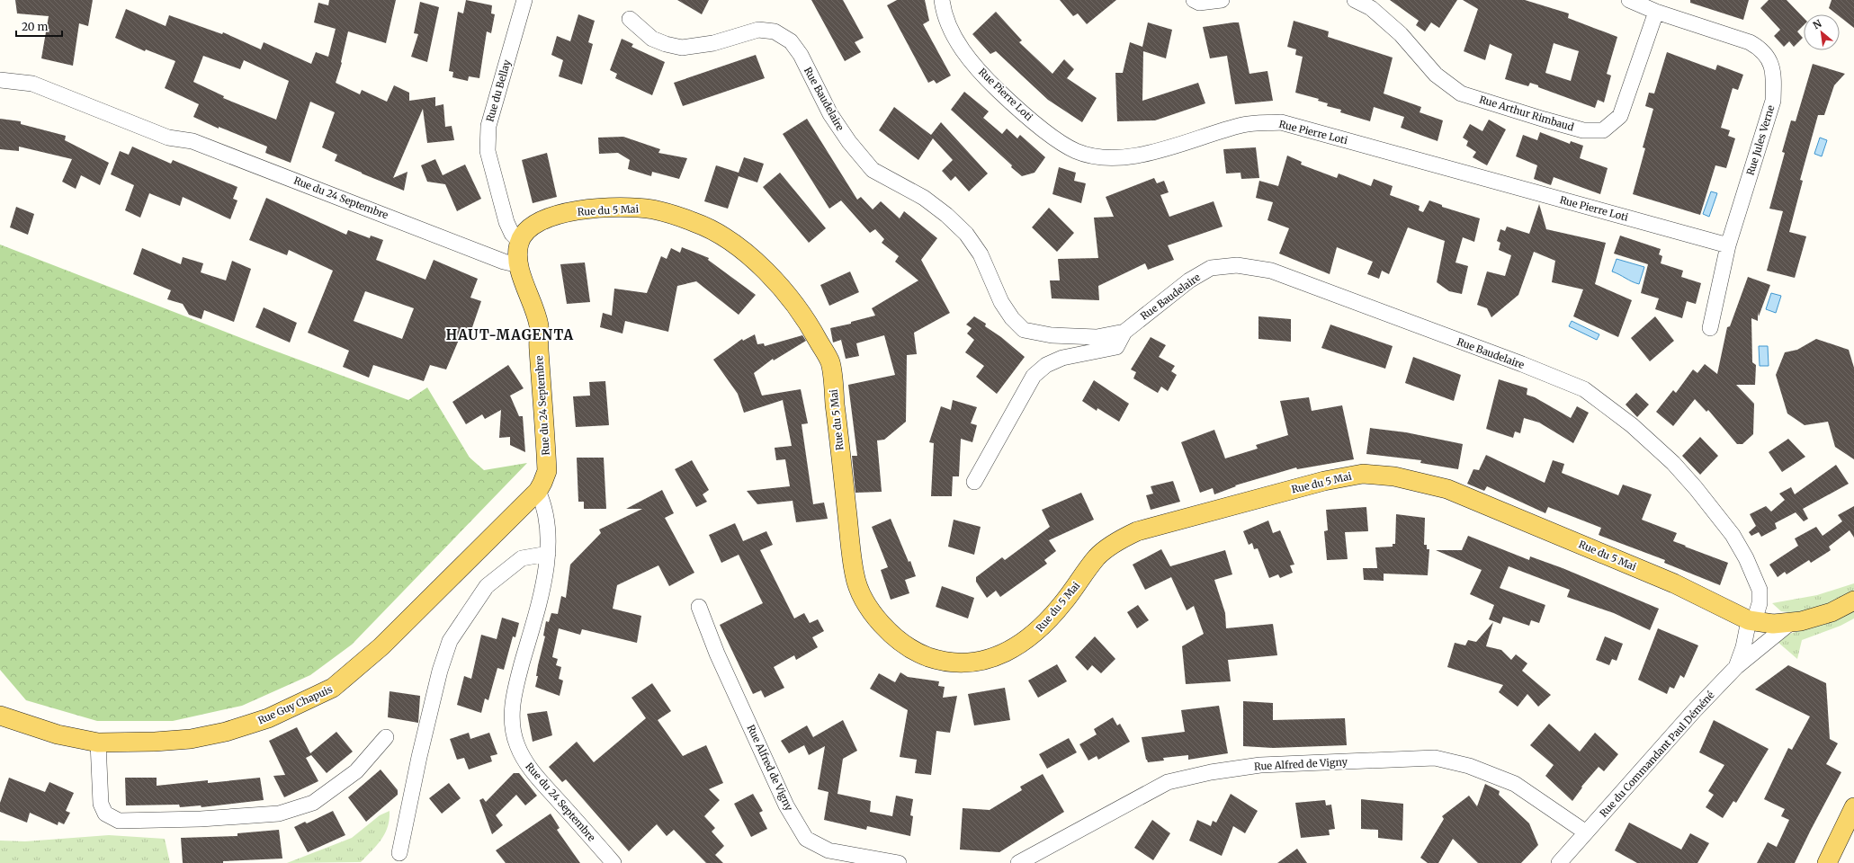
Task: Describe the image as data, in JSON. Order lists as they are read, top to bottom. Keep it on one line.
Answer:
{"streets":{"main road":["Rue du 24 Septembre","Rue du 5 Mai","Rue Guy Chapuis","Rue du Commandant Paul Déméné"],"street":["Rue du Bellay","Rue Pierre Loti","Rue Baudelaire","Rue Arthur Rimbaud","Rue Jules Verne","Rue Alfred de Vigny"]},"crossings":[["Rue du Bellay","Rue du 5 Mai"],["Rue Pierre Loti","Rue Jules Verne"],["Rue Baudelaire","Rue du 5 Mai"],["Rue Baudelaire","Rue du Commandant Paul Déméné"],["Rue Arthur Rimbaud","Rue Jules Verne"],["Rue du 24 Septembre","Rue Guy Chapuis"],["Rue du 5 Mai","Rue du Commandant Paul Déméné"],["Rue du Commandant Paul Déméné","Rue Alfred de Vigny"]],"districts":["HAUT-MAGENTA"],"scale_bar":"20 m","north":"top left"}
